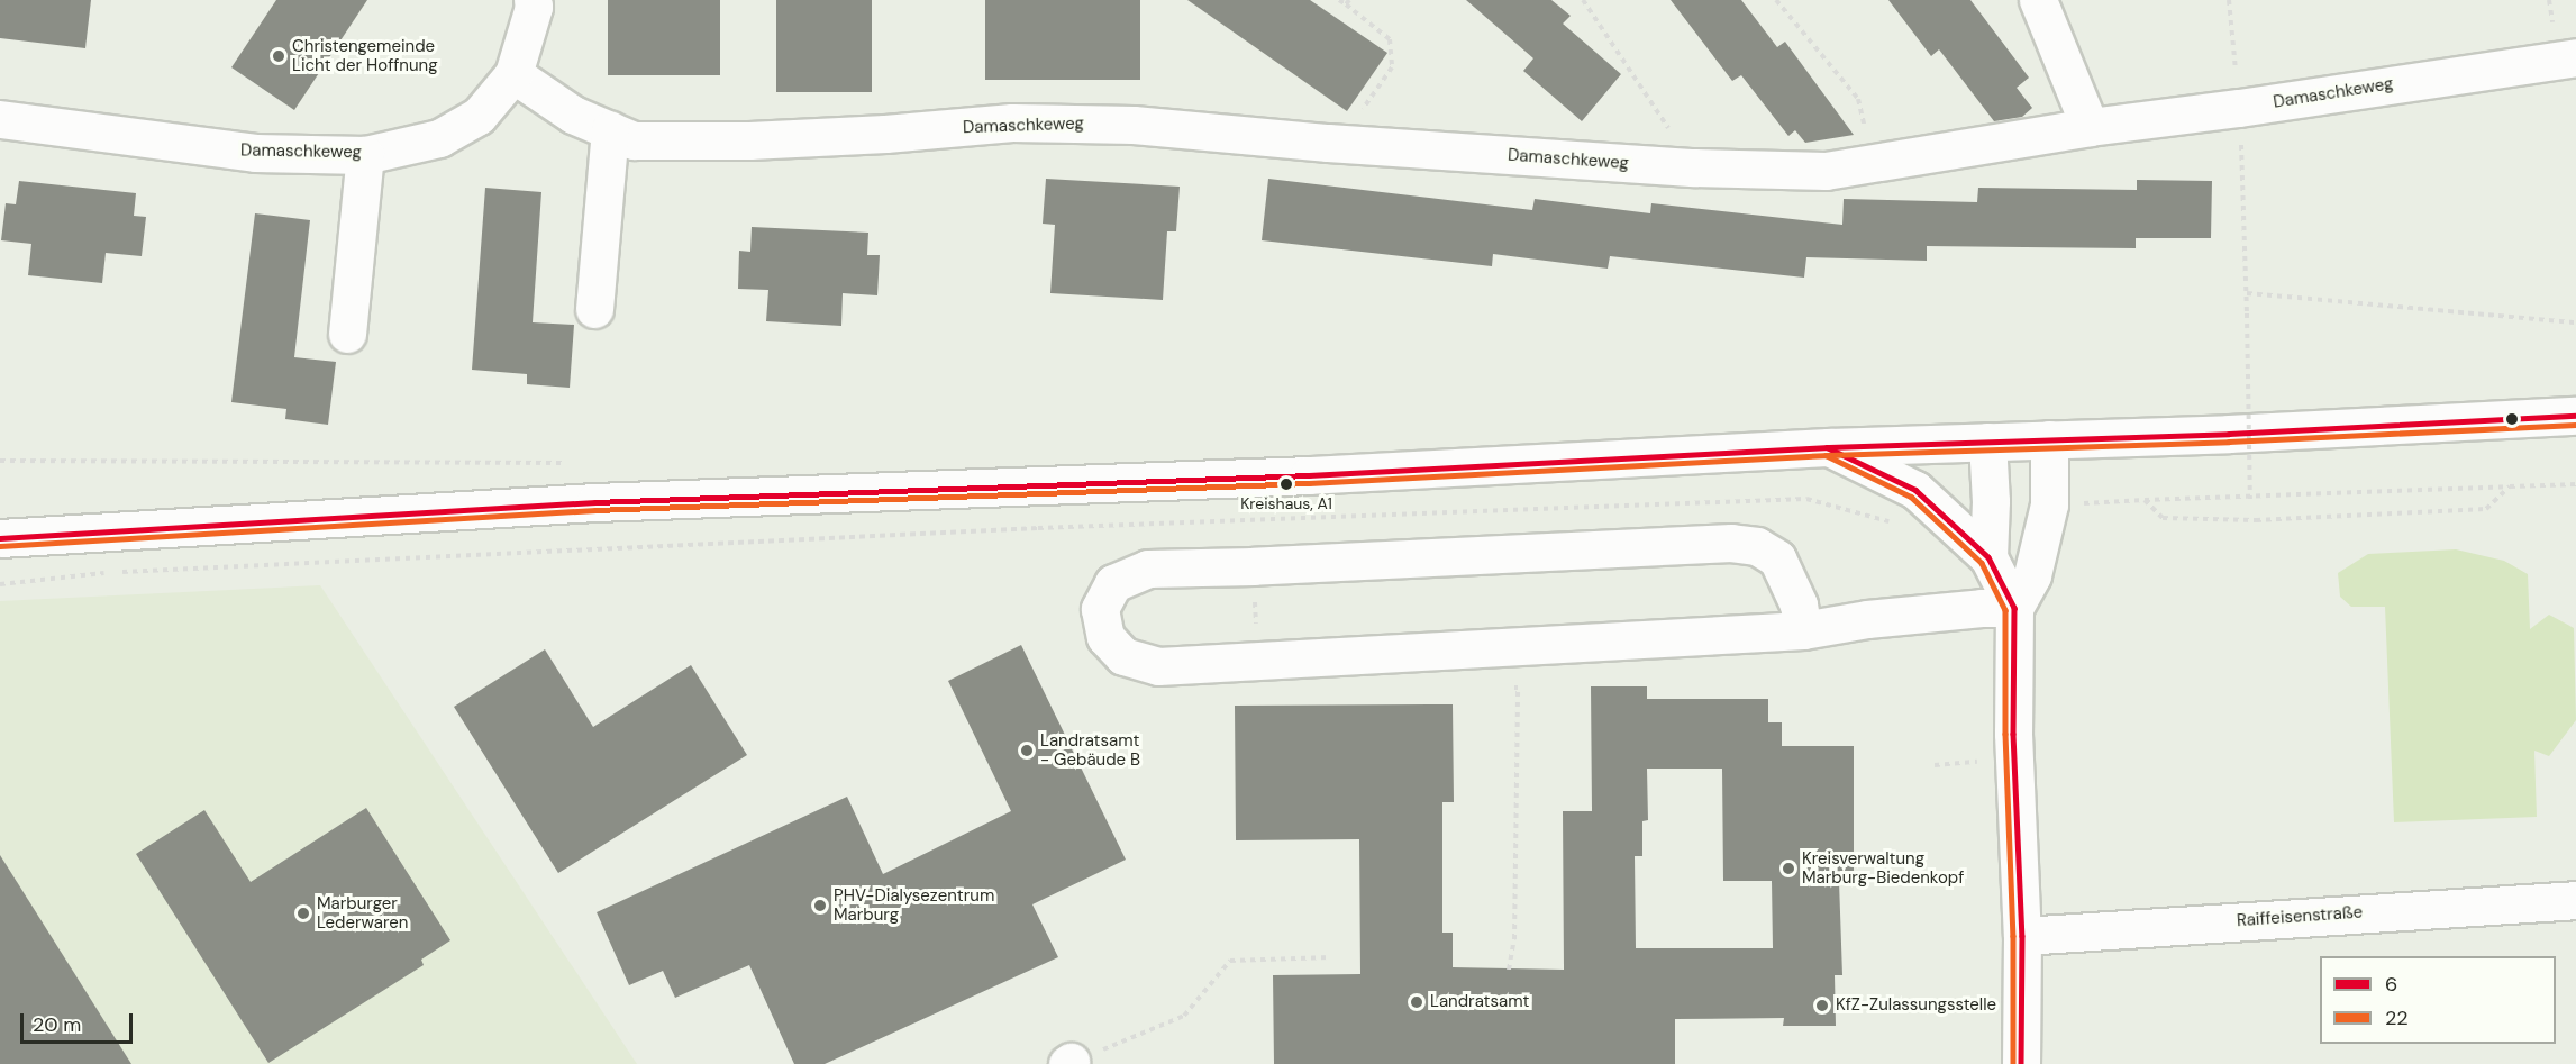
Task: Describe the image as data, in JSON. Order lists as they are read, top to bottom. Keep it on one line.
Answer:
{"streets":{"street":["Damaschkeweg","Raiffeisenstraße"]},"places":["Christengemeinde Licht der Hoffnung","Kreishaus, A1","Landratsamt - Gebäude B","Kreisverwaltung Marburg-Biedenkopf","PHV-Dialysezentrum Marburg","Marburger Lederwaren","Landratsamt","KfZ-Zulassungsstelle"],"lines":["transit line 6","transit line 22"],"legend":["6","22"],"scale_bar":"20 m"}
